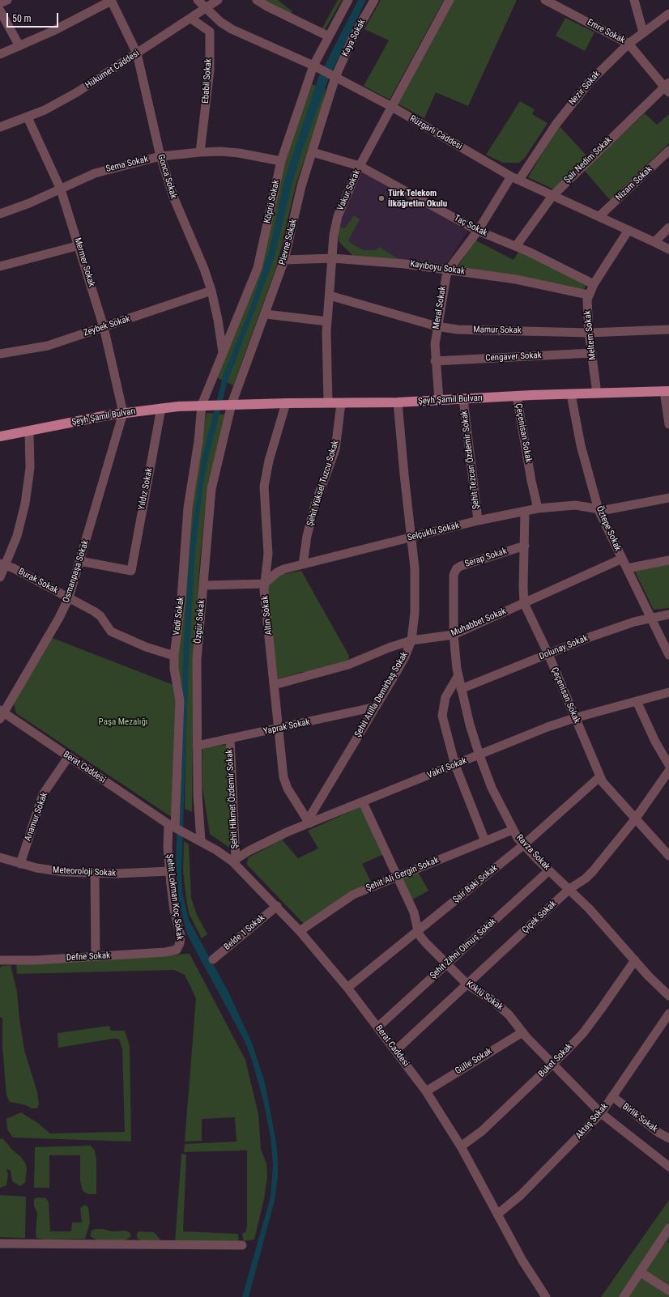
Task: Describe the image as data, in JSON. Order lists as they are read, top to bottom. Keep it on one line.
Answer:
{"streets":{"main road":["Şeyh Şamil Bulvarı"],"street":["Emre Sokak","Kaya Sokak","Hükümet Caddesi","Ebabil Sokak","Nezir Sokak","Rüzgarlı Caddesi","Şair Nedim Sokak","Sema Sokak","Gonca Sokak","Nizam Sokak","Vakur Sokak","Köprü Sokak","Taç Sokak","Plevne Sokak","Mermer Sokak","Kayıboyu Sokak","Meral Sokak","Zeybek Sokak","Mamur Sokak","Meltem Sokak","Cengaver Sokak","Çeçenisan Sokak","Şehit Tezcan Özdemir Sokak","Şehit Yüksel Tuzcu Sokak","Yıldız Sokak","Öztepe Sokak","Selçuklu Sokak","Serap Sokak","Osmanpaşa Sokak","Burak Sokak","Altın Sokak","Vadi Sokak","Özgür Sokak","Muhabbet Sokak","Dolunay Sokak","Şehit Atilla Demirbaş Sokak","Yaprak Sokak","Berat Caddesi","Vakıf Sokak","Şehit Hikmet Özdemir Sokak","Anamur Sokak","Ravza Sokak","Meteoroloji Sokak","Şehit Ali Gergin Sokak","Şair Baki Sokak","Şehit Lokman Koç Sokak","Çiçek Sokak","Belde 1 Sokak","Şehit Zihni Olmuş Sokak","Defne Sokak","Köklü Sokak","Buket Sokak","Gülle Sokak","Birlik Sokak","Aktaş Sokak"]},"crossings":[["Emre Sokak","Nezir Sokak"],["Emre Sokak","Şair Nedim Sokak"],["Kaya Sokak","Rüzgarlı Caddesi"],["Kaya Sokak","Plevne Sokak"],["Hükümet Caddesi","Rüzgarlı Caddesi"],["Hükümet Caddesi","Gonca Sokak"],["Hükümet Caddesi","Mermer Sokak"],["Ebabil Sokak","Sema Sokak"],["Nezir Sokak","Rüzgarlı Caddesi"],["Nezir Sokak","Meral Sokak"],["Rüzgarlı Caddesi","Şair Nedim Sokak"],["Rüzgarlı Caddesi","Nizam Sokak"],["Rüzgarlı Caddesi","Vakur Sokak"],["Rüzgarlı Caddesi","Köprü Sokak"],["Rüzgarlı Caddesi","Plevne Sokak"],["Rüzgarlı Caddesi","Meral Sokak"],["Rüzgarlı Caddesi","Meltem Sokak"],["Şair Nedim Sokak","Taç Sokak"],["Sema Sokak","Gonca Sokak"],["Sema Sokak","Köprü Sokak"],["Sema Sokak","Mermer Sokak"],["Gonca Sokak","Köprü Sokak"],["Gonca Sokak","Zeybek Sokak"],["Vakur Sokak","Taç Sokak"],["Vakur Sokak","Kayıboyu Sokak"],["Vakur Sokak","Mamur Sokak"],["Vakur Sokak","Şeyh Şamil Bulvarı"],["Köprü Sokak","Şeyh Şamil Bulvarı"],["Köprü Sokak","Vadi Sokak"],["Taç Sokak","Plevne Sokak"],["Taç Sokak","Meral Sokak"],["Taç Sokak","Meltem Sokak"],["Plevne Sokak","Kayıboyu Sokak"],["Plevne Sokak","Şeyh Şamil Bulvarı"],["Plevne Sokak","Özgür Sokak"],["Mermer Sokak","Zeybek Sokak"],["Mermer Sokak","Şeyh Şamil Bulvarı"],["Mermer Sokak","Osmanpaşa Sokak"],["Kayıboyu Sokak","Meral Sokak"],["Kayıboyu Sokak","Meltem Sokak"],["Meral Sokak","Mamur Sokak"],["Meral Sokak","Cengaver Sokak"],["Meral Sokak","Şeyh Şamil Bulvarı"],["Mamur Sokak","Meltem Sokak"],["Meltem Sokak","Cengaver Sokak"],["Meltem Sokak","Şeyh Şamil Bulvarı"],["Şeyh Şamil Bulvarı","Çeçenisan Sokak"],["Şeyh Şamil Bulvarı","Şehit Tezcan Özdemir Sokak"],["Şeyh Şamil Bulvarı","Şehit Yüksel Tuzcu Sokak"],["Şeyh Şamil Bulvarı","Yıldız Sokak"],["Şeyh Şamil Bulvarı","Öztepe Sokak"],["Şeyh Şamil Bulvarı","Osmanpaşa Sokak"],["Şeyh Şamil Bulvarı","Altın Sokak"],["Şeyh Şamil Bulvarı","Vadi Sokak"],["Şeyh Şamil Bulvarı","Özgür Sokak"],["Şeyh Şamil Bulvarı","Şehit Atilla Demirbaş Sokak"],["Çeçenisan Sokak","Selçuklu Sokak"],["Çeçenisan Sokak","Serap Sokak"],["Çeçenisan Sokak","Muhabbet Sokak"],["Çeçenisan Sokak","Dolunay Sokak"],["Çeçenisan Sokak","Vakıf Sokak"],["Çeçenisan Sokak","Şair Baki Sokak"],["Çeçenisan Sokak","Çiçek Sokak"],["Şehit Tezcan Özdemir Sokak","Selçuklu Sokak"],["Şehit Yüksel Tuzcu Sokak","Selçuklu Sokak"],["Yıldız Sokak","Osmanpaşa Sokak"],["Öztepe Sokak","Selçuklu Sokak"],["Öztepe Sokak","Muhabbet Sokak"],["Öztepe Sokak","Dolunay Sokak"],["Selçuklu Sokak","Altın Sokak"],["Selçuklu Sokak","Şehit Atilla Demirbaş Sokak"],["Serap Sokak","Muhabbet Sokak"],["Serap Sokak","Ravza Sokak"],["Osmanpaşa Sokak","Burak Sokak"],["Osmanpaşa Sokak","Berat Caddesi"],["Burak Sokak","Vadi Sokak"],["Altın Sokak","Muhabbet Sokak"],["Altın Sokak","Şehit Atilla Demirbaş Sokak"],["Altın Sokak","Yaprak Sokak"],["Altın Sokak","Vakıf Sokak"],["Vadi Sokak","Berat Caddesi"],["Vadi Sokak","Şehit Lokman Koç Sokak"],["Özgür Sokak","Yaprak Sokak"],["Özgür Sokak","Berat Caddesi"],["Muhabbet Sokak","Şehit Atilla Demirbaş Sokak"],["Muhabbet Sokak","Ravza Sokak"],["Dolunay Sokak","Ravza Sokak"],["Şehit Atilla Demirbaş Sokak","Yaprak Sokak"],["Şehit Atilla Demirbaş Sokak","Vakıf Sokak"],["Yaprak Sokak","Şehit Hikmet Özdemir Sokak"],["Berat Caddesi","Vakıf Sokak"],["Berat Caddesi","Şehit Hikmet Özdemir Sokak"],["Berat Caddesi","Anamur Sokak"],["Berat Caddesi","Şehit Ali Gergin Sokak"],["Berat Caddesi","Şair Baki Sokak"],["Berat Caddesi","Şehit Lokman Koç Sokak"],["Berat Caddesi","Çiçek Sokak"],["Berat Caddesi","Belde 1 Sokak"],["Berat Caddesi","Şehit Zihni Olmuş Sokak"],["Berat Caddesi","Buket Sokak"],["Berat Caddesi","Gülle Sokak"],["Berat Caddesi","Aktaş Sokak"],["Vakıf Sokak","Şehit Hikmet Özdemir Sokak"],["Vakıf Sokak","Ravza Sokak"],["Vakıf Sokak","Köklü Sokak"],["Anamur Sokak","Meteoroloji Sokak"],["Ravza Sokak","Şehit Ali Gergin Sokak"],["Ravza Sokak","Şair Baki Sokak"],["Ravza Sokak","Çiçek Sokak"],["Ravza Sokak","Şehit Zihni Olmuş Sokak"],["Ravza Sokak","Buket Sokak"],["Meteoroloji Sokak","Şehit Lokman Koç Sokak"],["Şehit Ali Gergin Sokak","Köklü Sokak"],["Şair Baki Sokak","Köklü Sokak"],["Şehit Lokman Koç Sokak","Defne Sokak"],["Çiçek Sokak","Köklü Sokak"],["Şehit Zihni Olmuş Sokak","Köklü Sokak"],["Köklü Sokak","Buket Sokak"],["Köklü Sokak","Gülle Sokak"],["Köklü Sokak","Aktaş Sokak"],["Birlik Sokak","Aktaş Sokak"]],"parks":["Paşa Mezalığı"],"places":["Türk Telekom İlköğretim Okulu"],"scale_bar":"50 m"}
